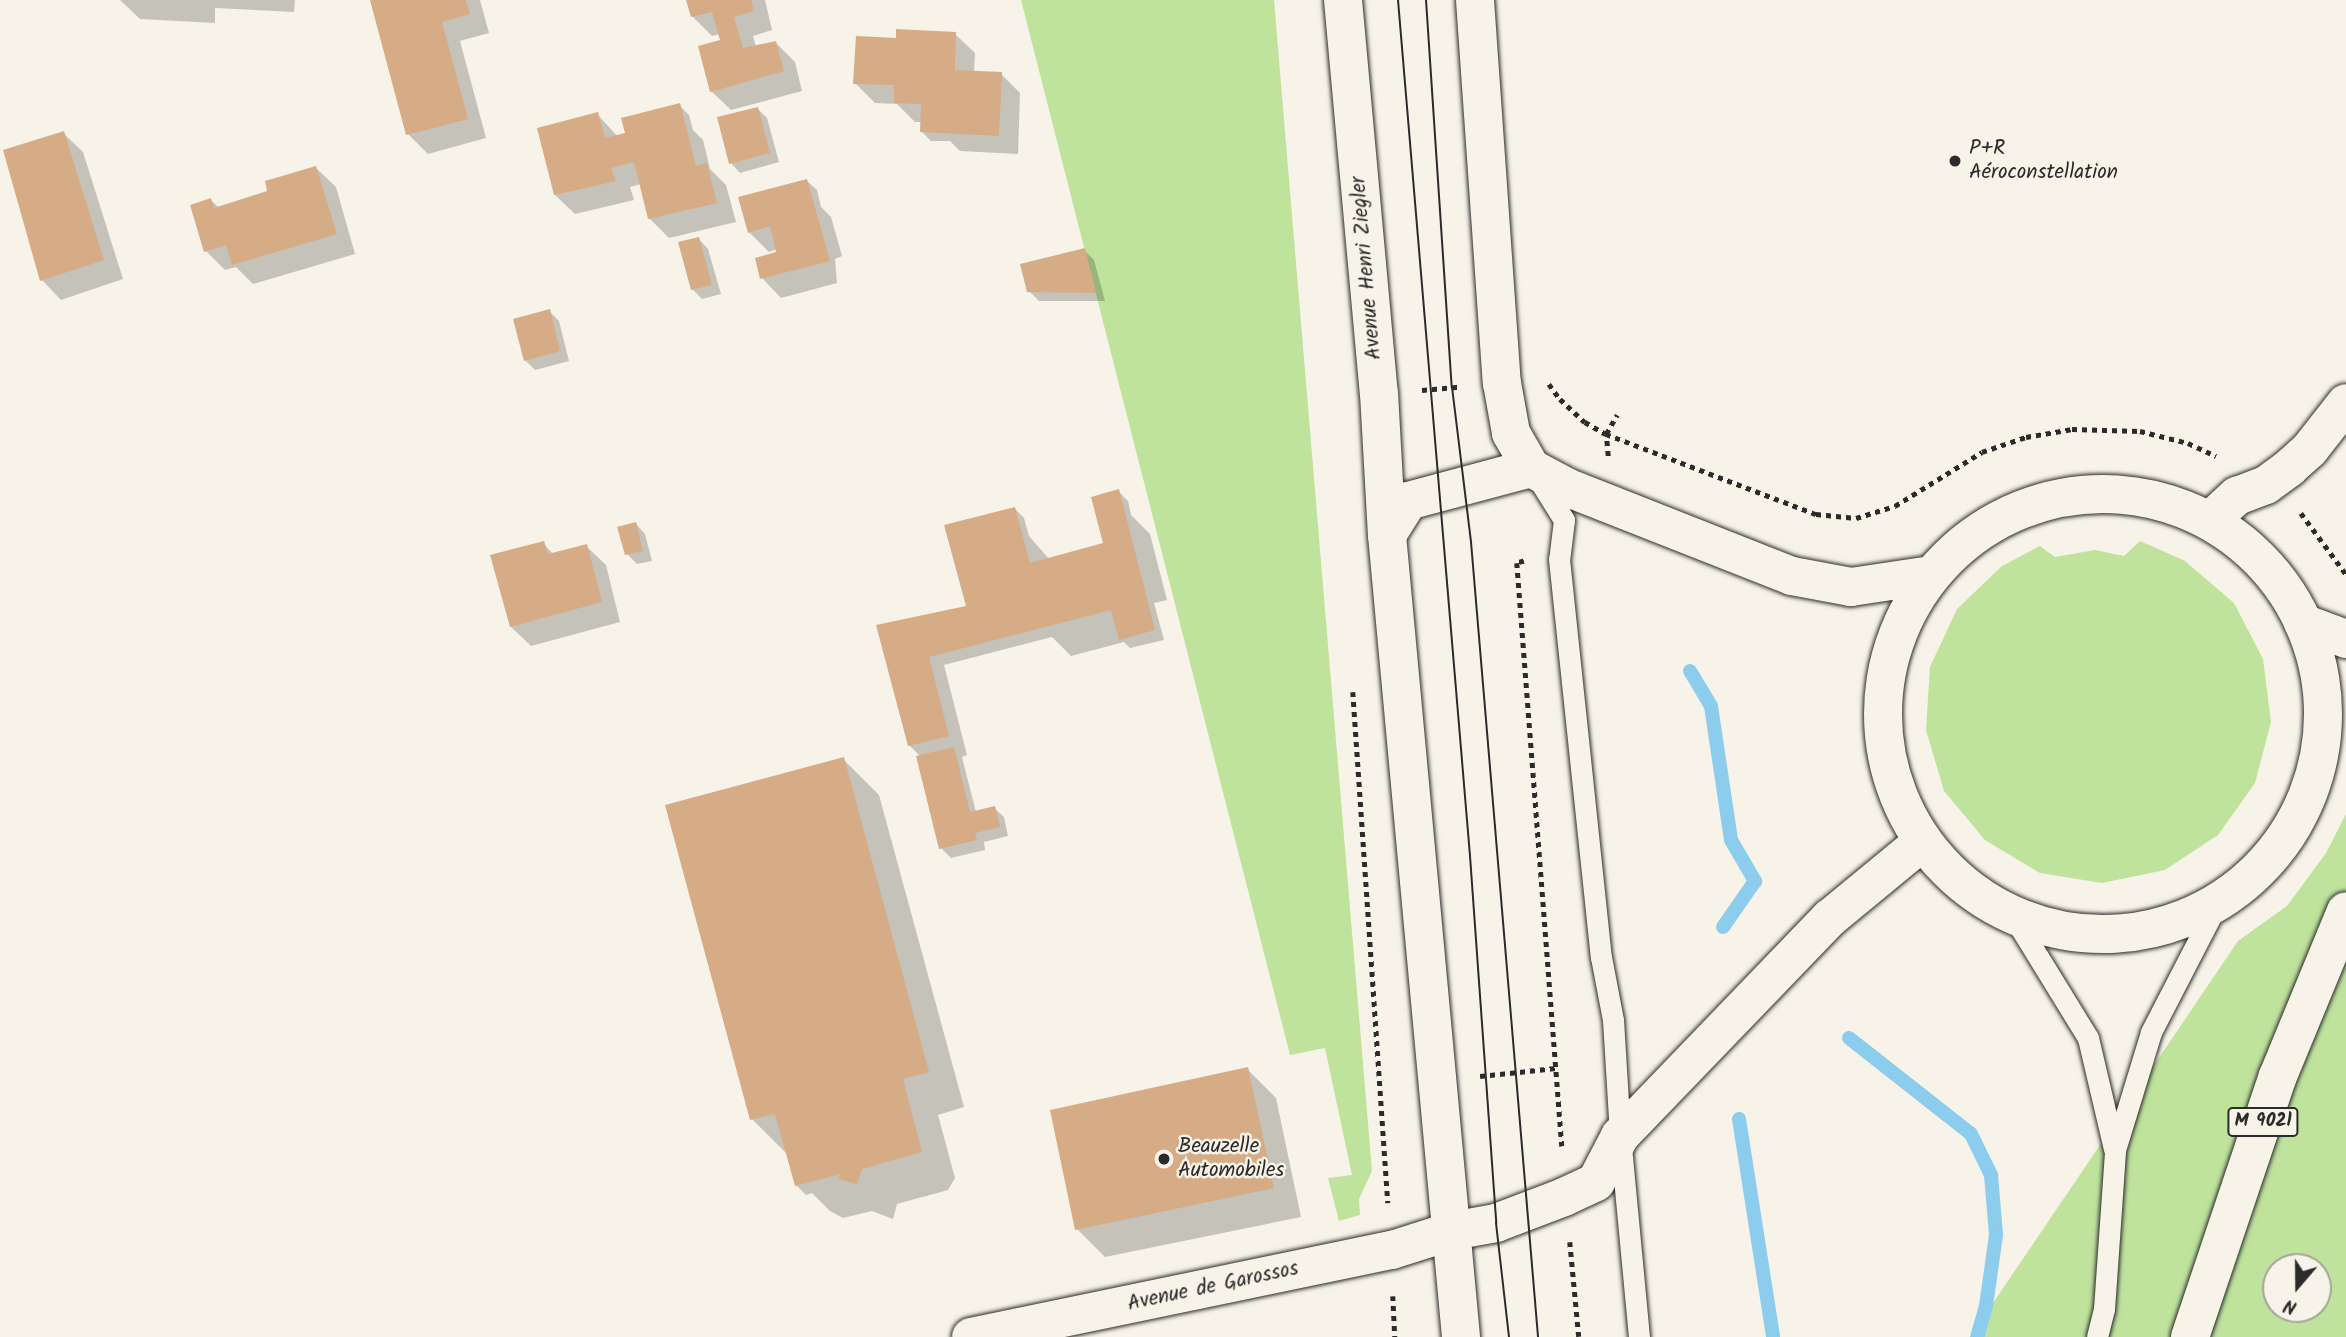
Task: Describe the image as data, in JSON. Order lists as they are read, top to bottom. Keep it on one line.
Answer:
{"streets":{"main road":["Avenue Henri Ziegler","M 902l","Avenue de Garossos"]},"crossings":[["Avenue Henri Ziegler","Avenue de Garossos"]],"places":["P+R Aéroconstellation","Beauzelle Automobiles"],"north":"bottom"}
